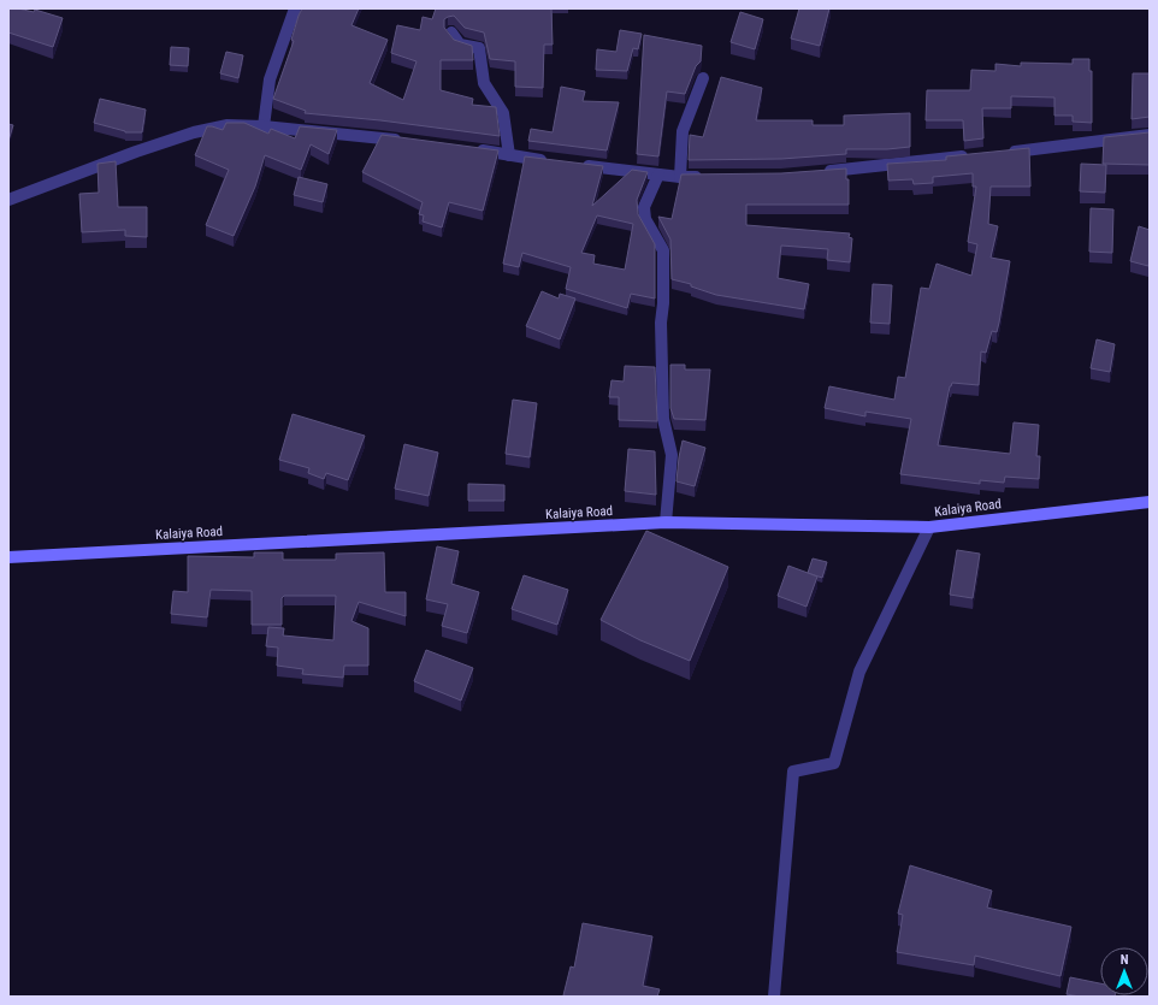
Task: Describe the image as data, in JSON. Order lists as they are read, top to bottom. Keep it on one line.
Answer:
{"streets":{"main road":["Kalaiya Road"]},"north":"top"}
